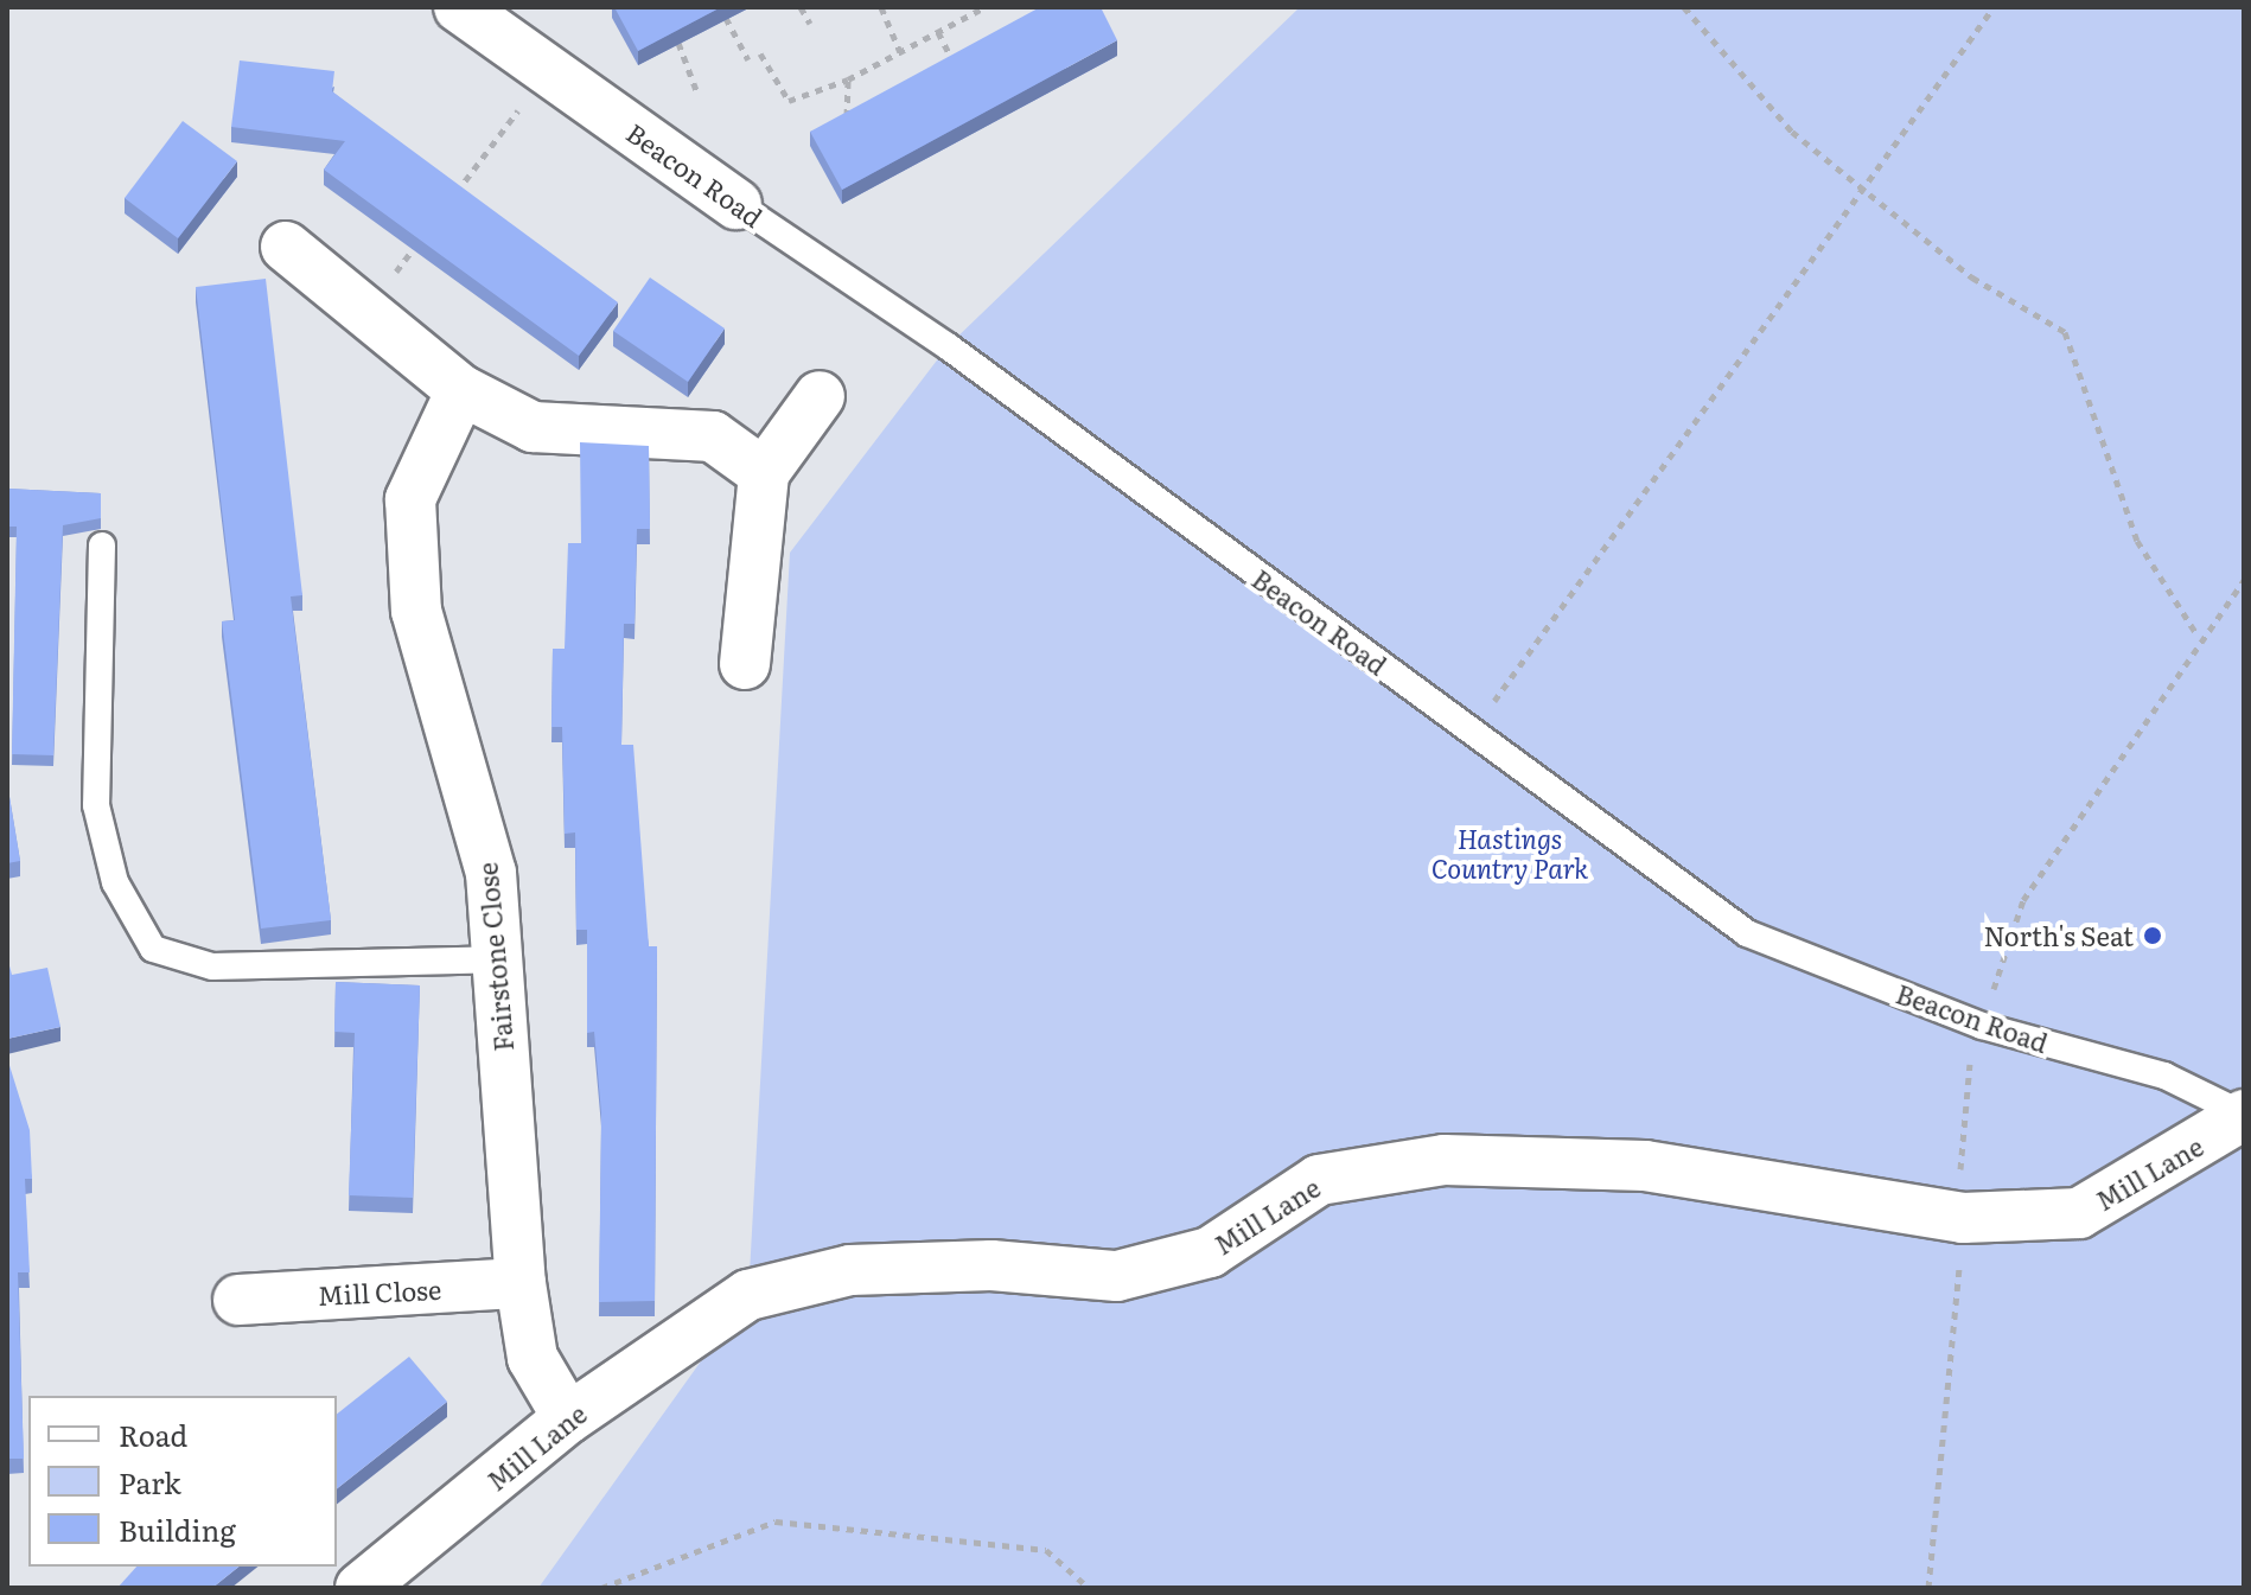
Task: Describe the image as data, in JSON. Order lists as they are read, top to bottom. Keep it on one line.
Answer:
{"streets":{"street":["Beacon Road","Fairstone Close","Mill Lane","Mill Close"]},"crossings":[["Beacon Road","Mill Lane"],["Fairstone Close","Mill Lane"],["Fairstone Close","Mill Close"]],"parks":["Hastings Country Park"],"places":["North's Seat"],"legend":["Road","Park","Building"]}
